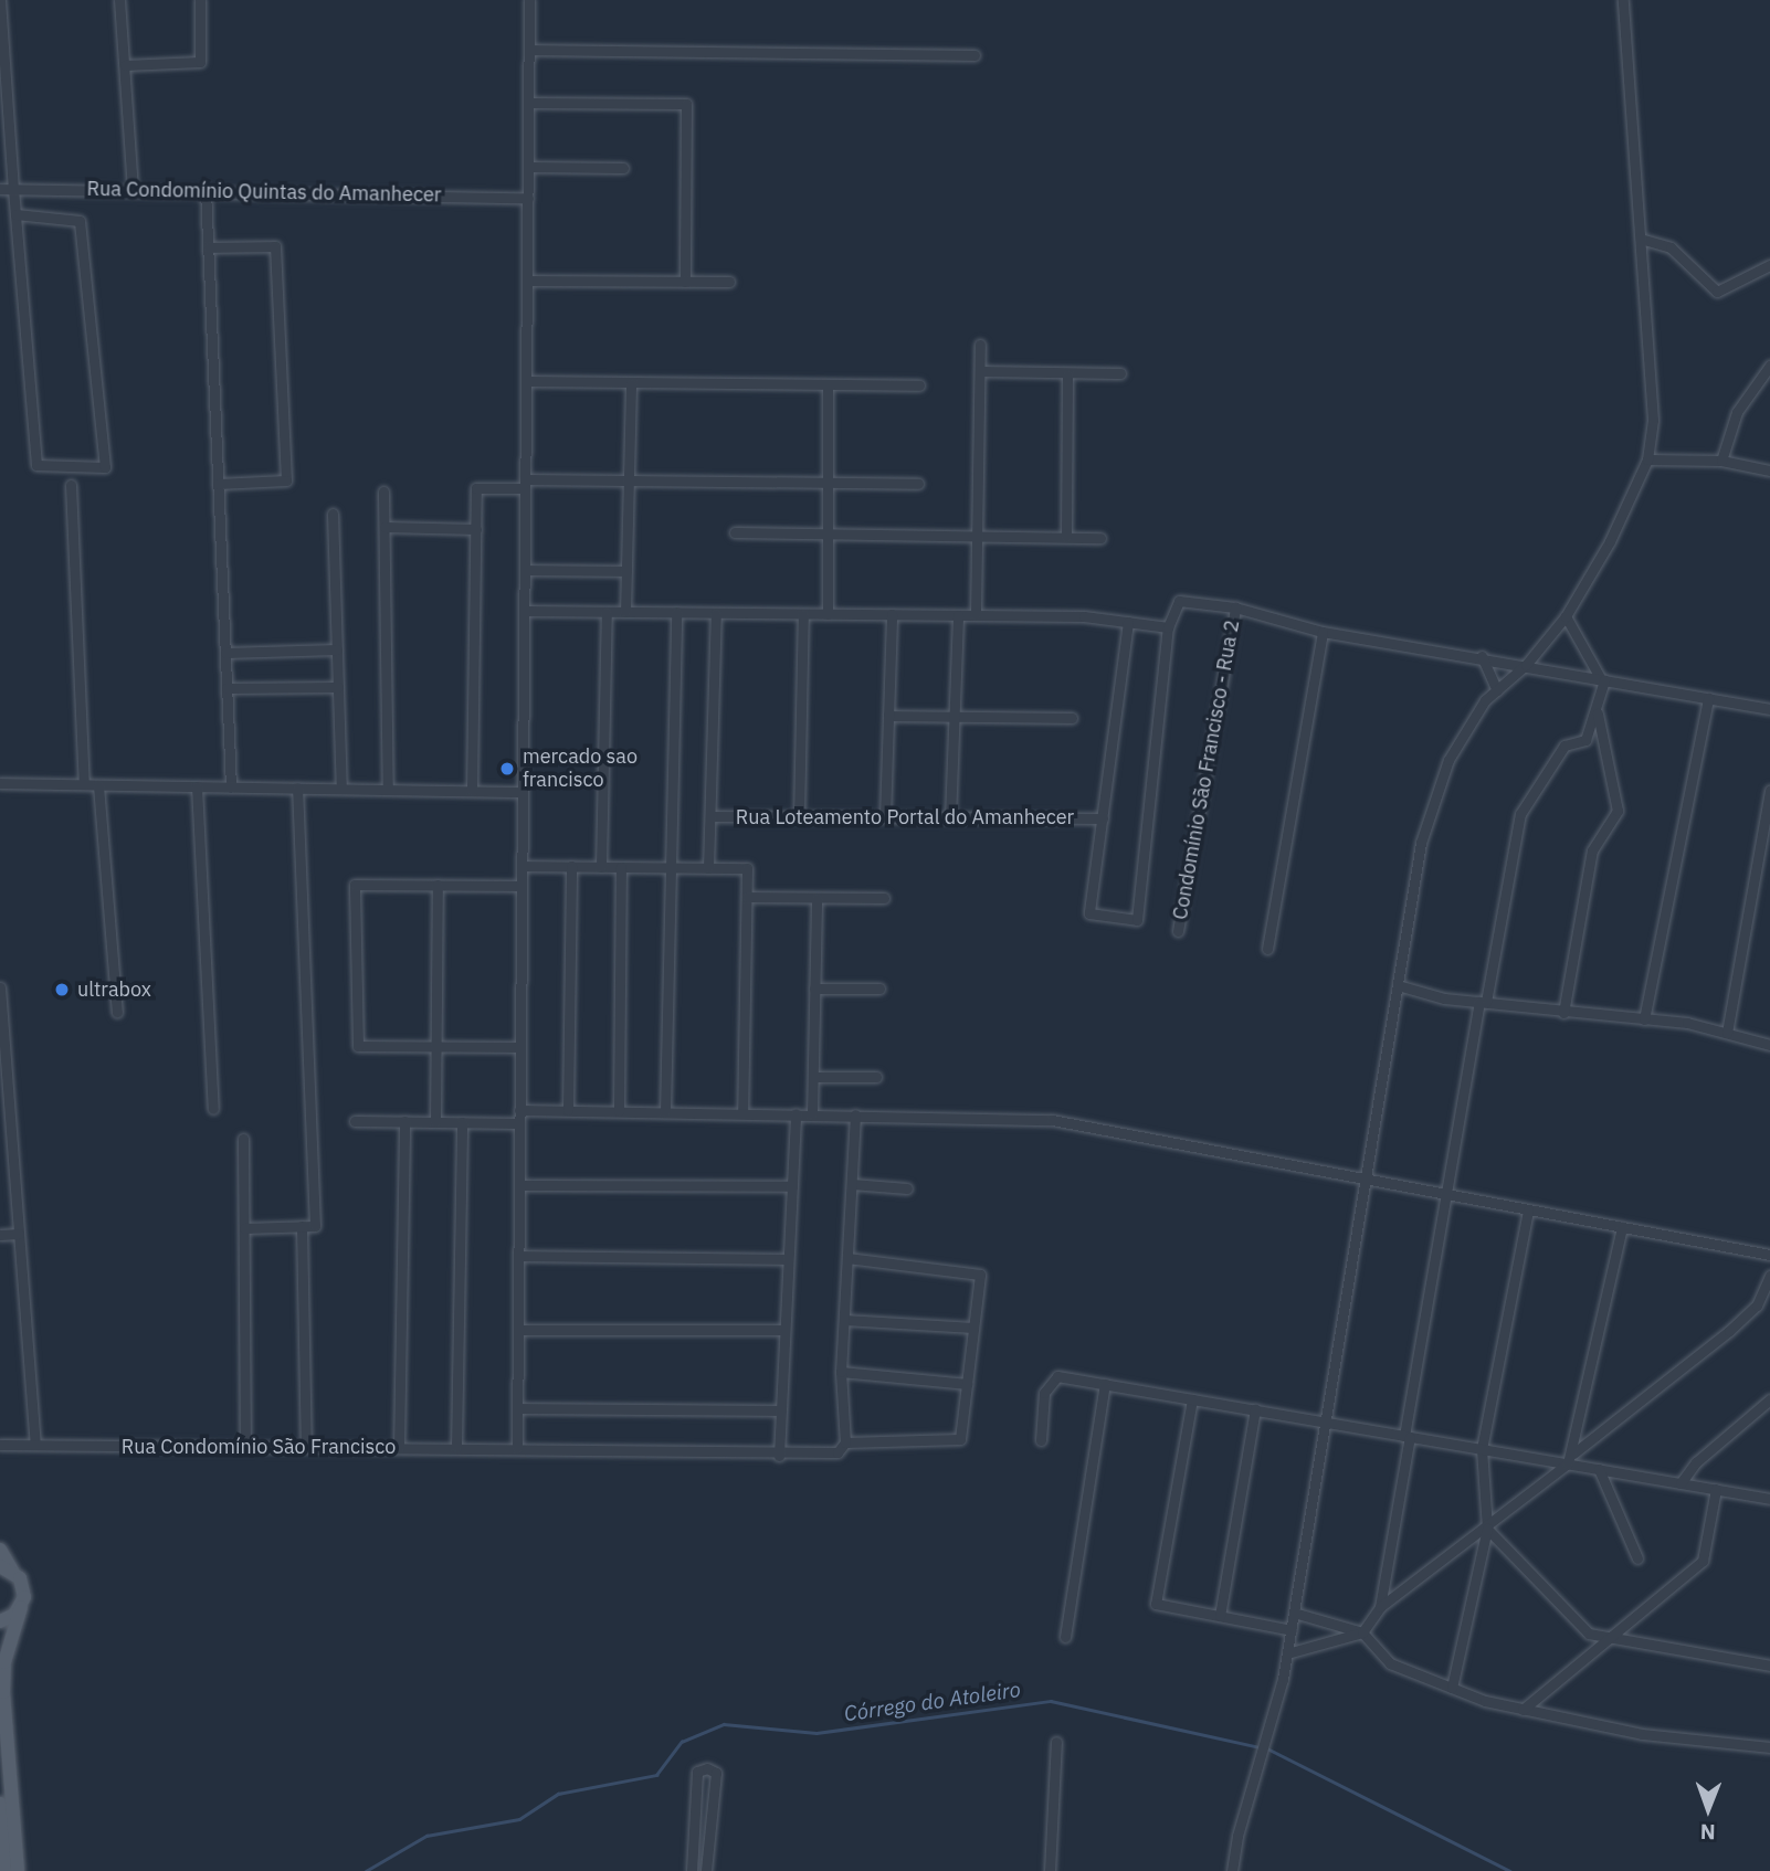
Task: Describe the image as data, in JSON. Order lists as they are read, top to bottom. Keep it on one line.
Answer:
{"streets":{"street":["Rua Condomínio Quintas do Amanhecer","Condomínio São Francisco - Rua 2","Rua Loteamento Portal do Amanhecer","Rua Condomínio São Francisco"]},"water":["Córrego do Atoleiro"],"places":["mercado sao francisco","ultrabox"],"north":"bottom"}
